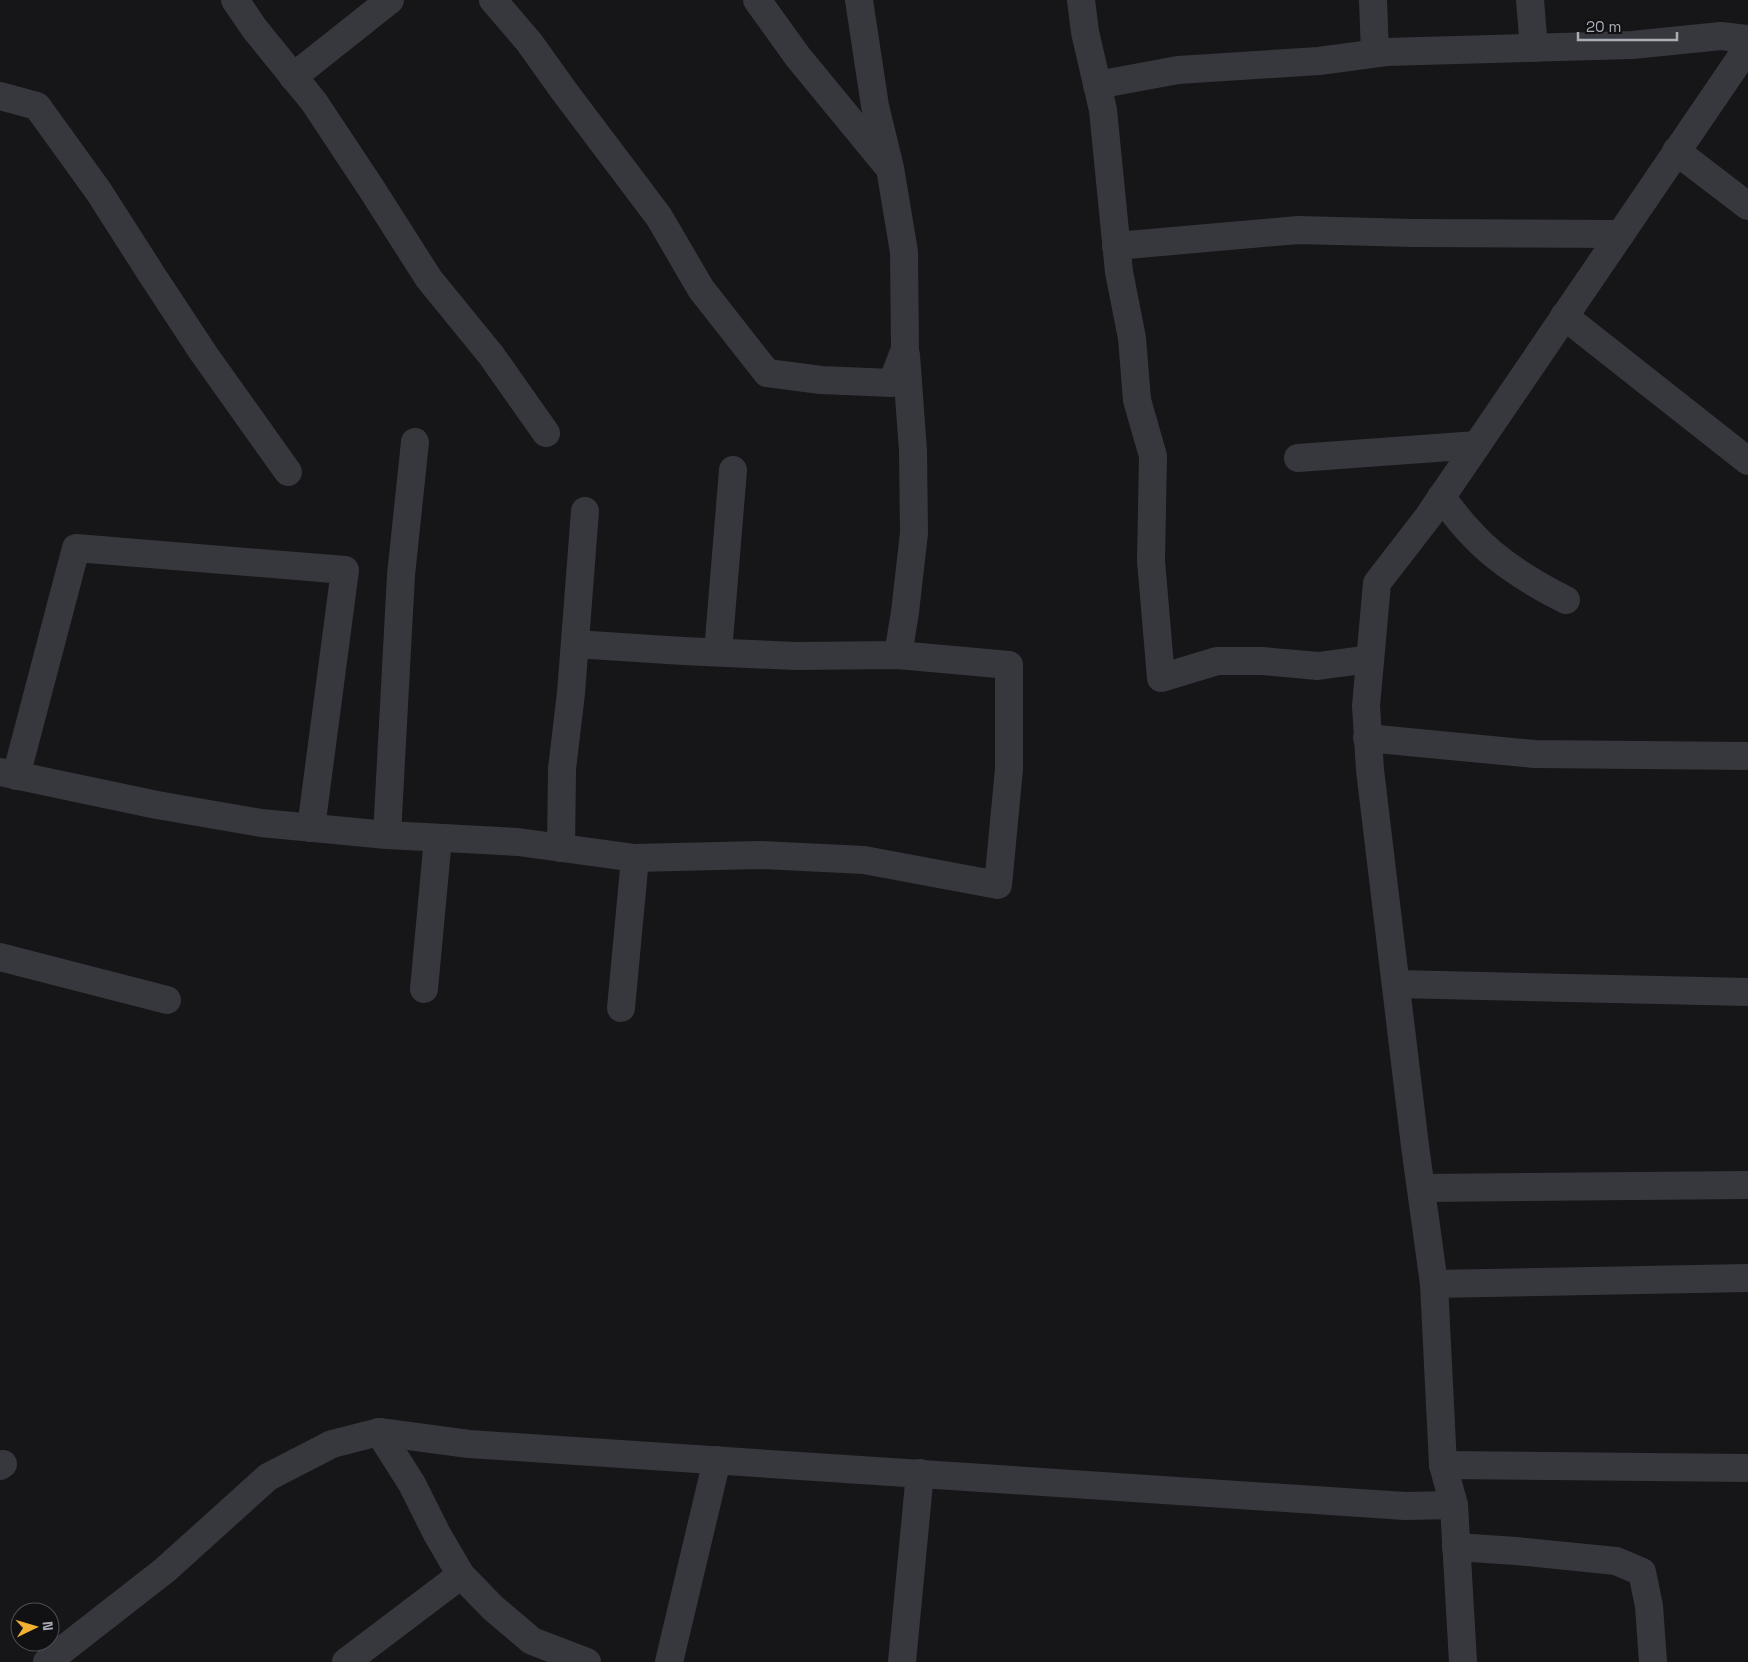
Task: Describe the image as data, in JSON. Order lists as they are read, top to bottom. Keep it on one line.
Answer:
{"scale_bar":"20 m","north":"right"}
